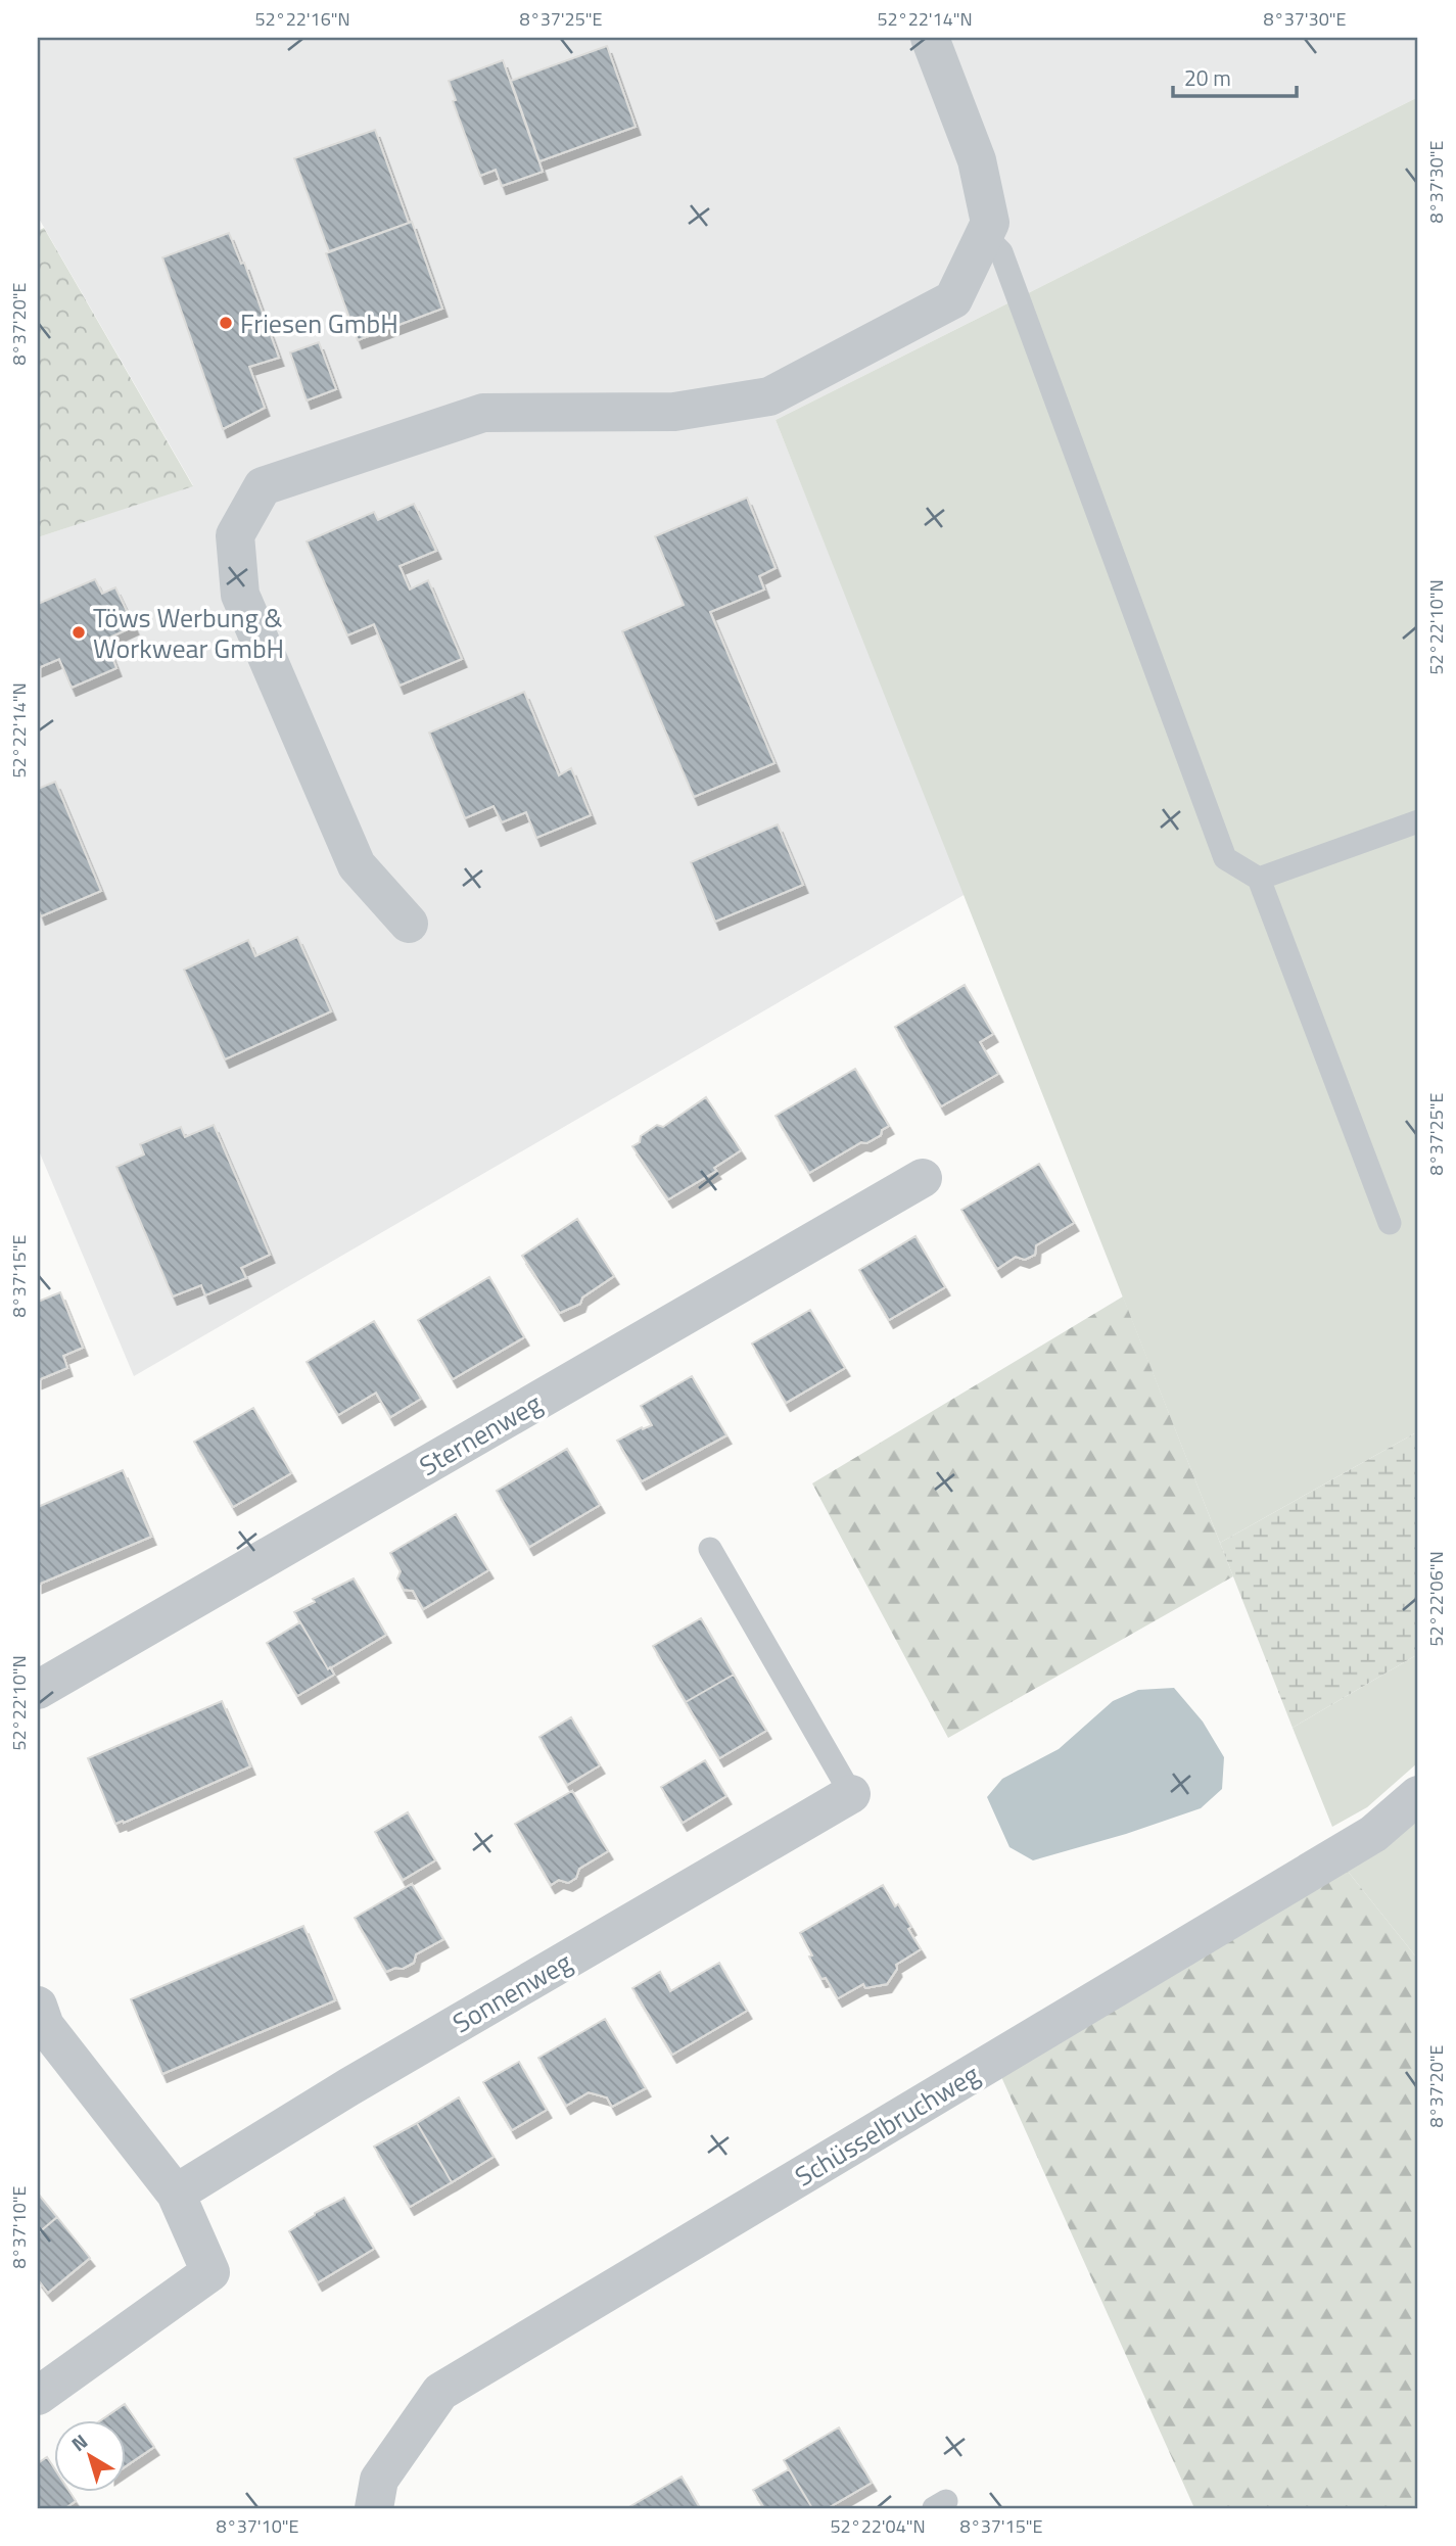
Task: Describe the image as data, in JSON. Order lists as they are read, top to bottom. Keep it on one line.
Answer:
{"streets":{"street":["Sternenweg","Sonnenweg","Schüsselbruchweg"]},"places":["Friesen GmbH","Töws Werbung & Workwear GmbH"],"scale_bar":"20 m","north":"top left","coordinates":["52°22'16\"N","8°37'25\"E","52°22'14\"N","8°37'30\"E","8°37'20\"E","52°22'10\"N","8°37'15\"E","52°22'06\"N","8°37'10\"E","52°22'04\"N"]}
